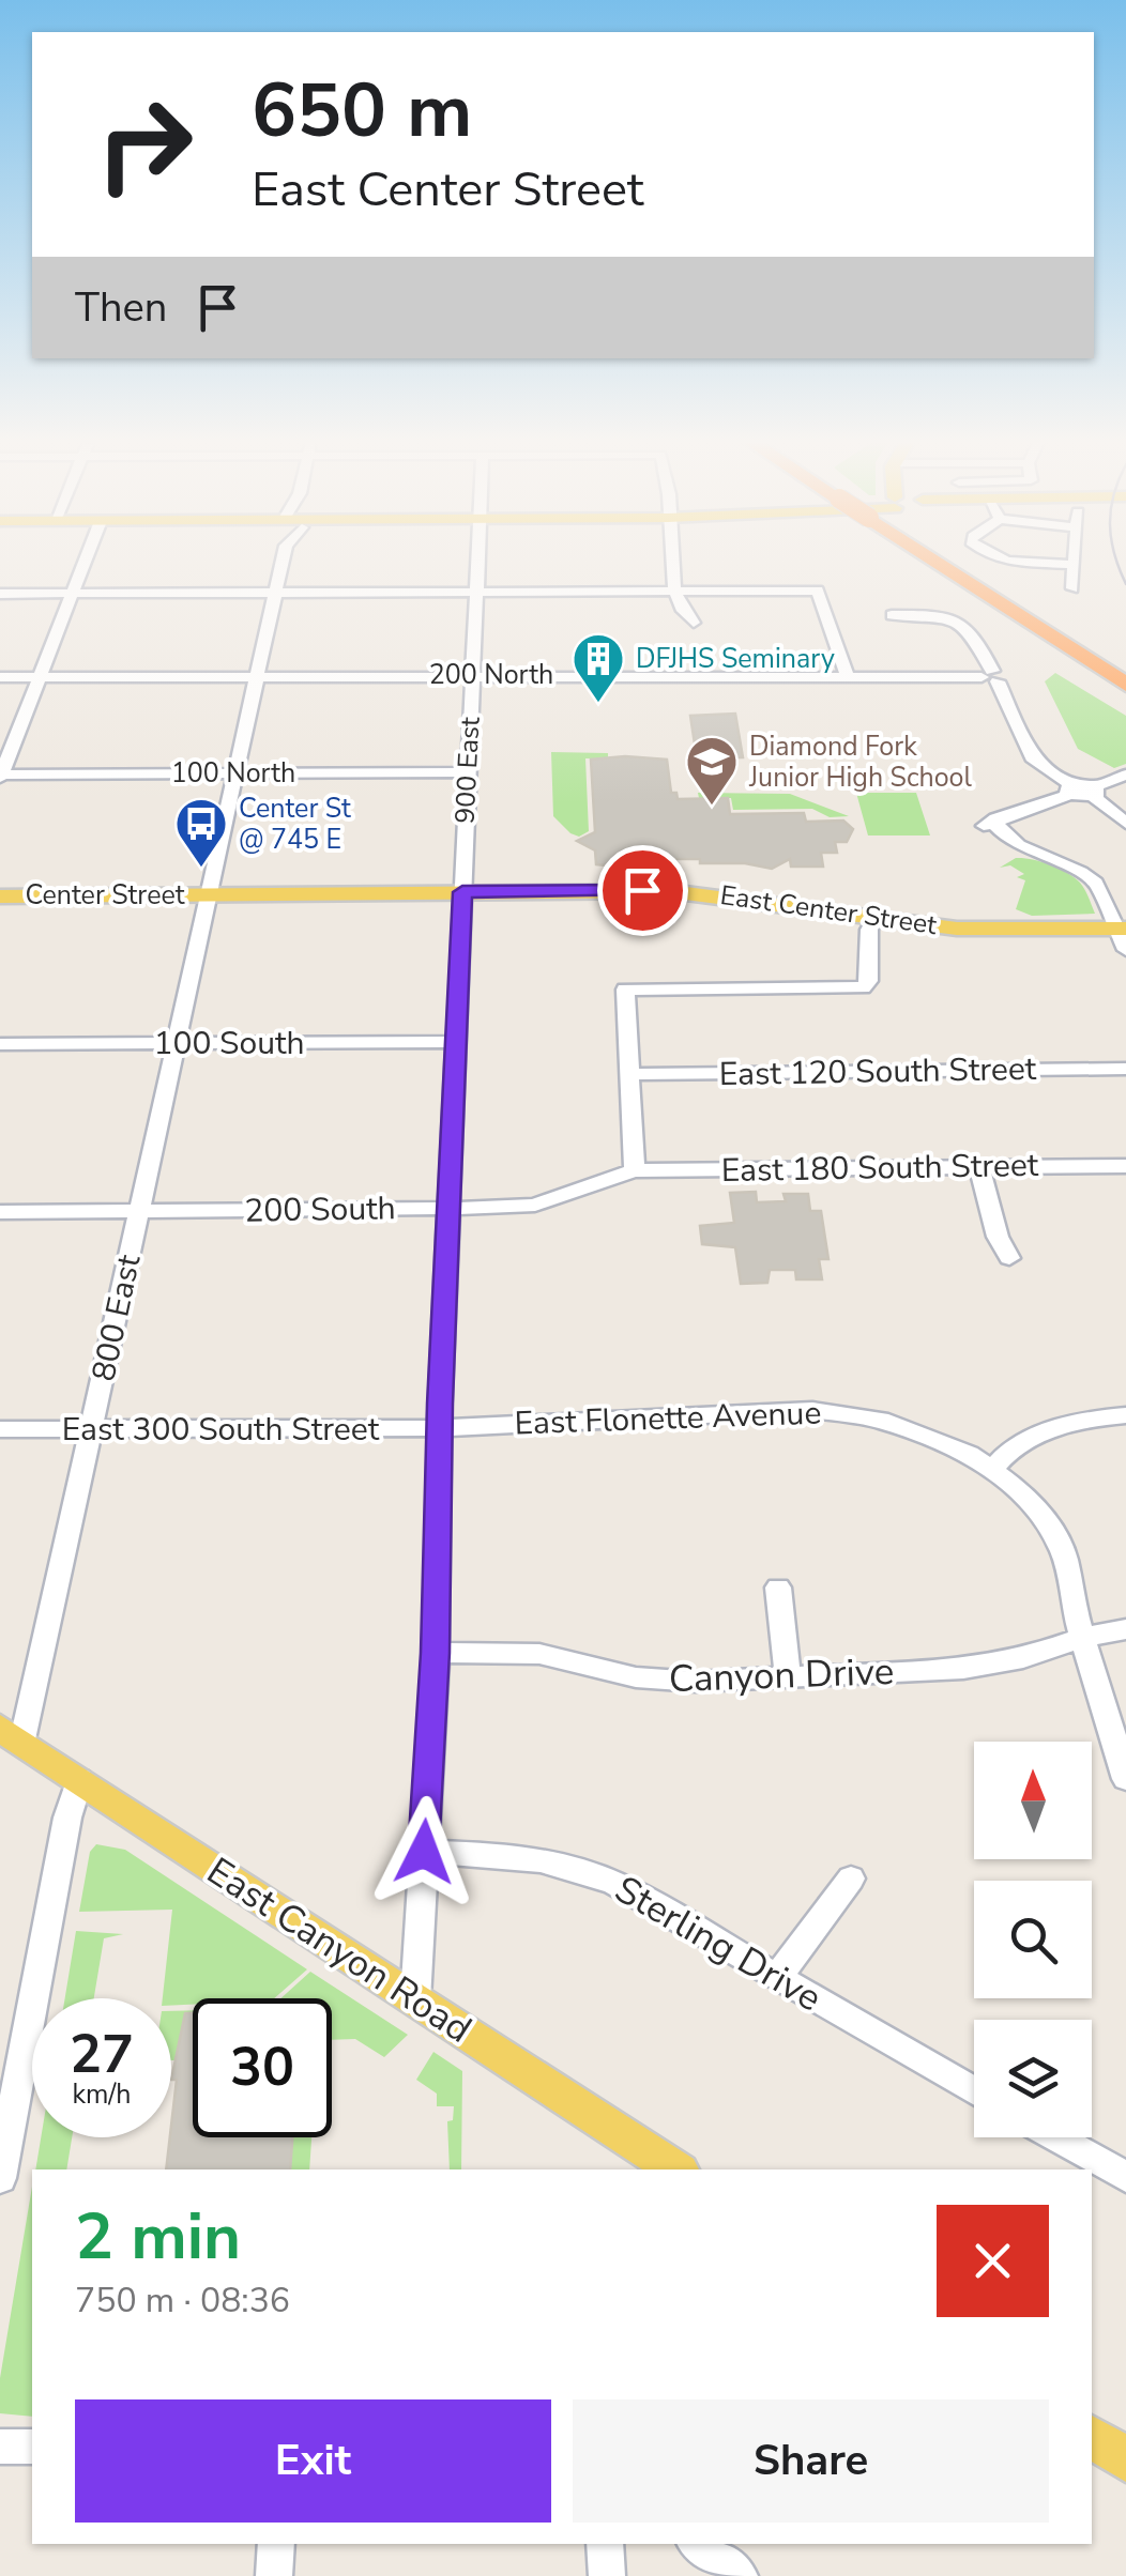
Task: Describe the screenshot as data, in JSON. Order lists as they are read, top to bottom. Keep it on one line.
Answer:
{"streets":{"main road":["Center Street","East Center Street","East Canyon Road"],"street":["200 North","900 East","100 North","100 South","East 120 South Street","East 180 South Street","200 South","800 East","East Flonette Avenue","East 300 South Street","Canyon Drive","Sterling Drive"]},"crossings":[["200 North","900 East"],["200 North","800 East"],["900 East","100 North"],["900 East","East Center Street"],["900 East","100 South"],["900 East","200 South"],["900 East","East Flonette Avenue"],["900 East","East 300 South Street"],["900 East","Canyon Drive"],["900 East","Sterling Drive"],["900 East","East Canyon Road"],["100 North","800 East"],["Center Street","East Center Street"],["Center Street","800 East"],["East Center Street","800 East"],["100 South","800 East"],["East 180 South Street","200 South"],["200 South","800 East"],["800 East","East 300 South Street"],["800 East","East Canyon Road"],["East Flonette Avenue","East 300 South Street"],["East Flonette Avenue","Canyon Drive"]],"places":{"building":["DFJHS Seminary"],"school or university":["Diamond Fork Junior High School"],"bus stop":["Center St @ 745 E"]},"north":"top","page":{"turn":["650 m","East Center Street"],"then":"Then","speed":"27 km/h","limit":"30","heading":["2 min","750 m · 08:36"],"buttons":["Exit","Share"]}}
